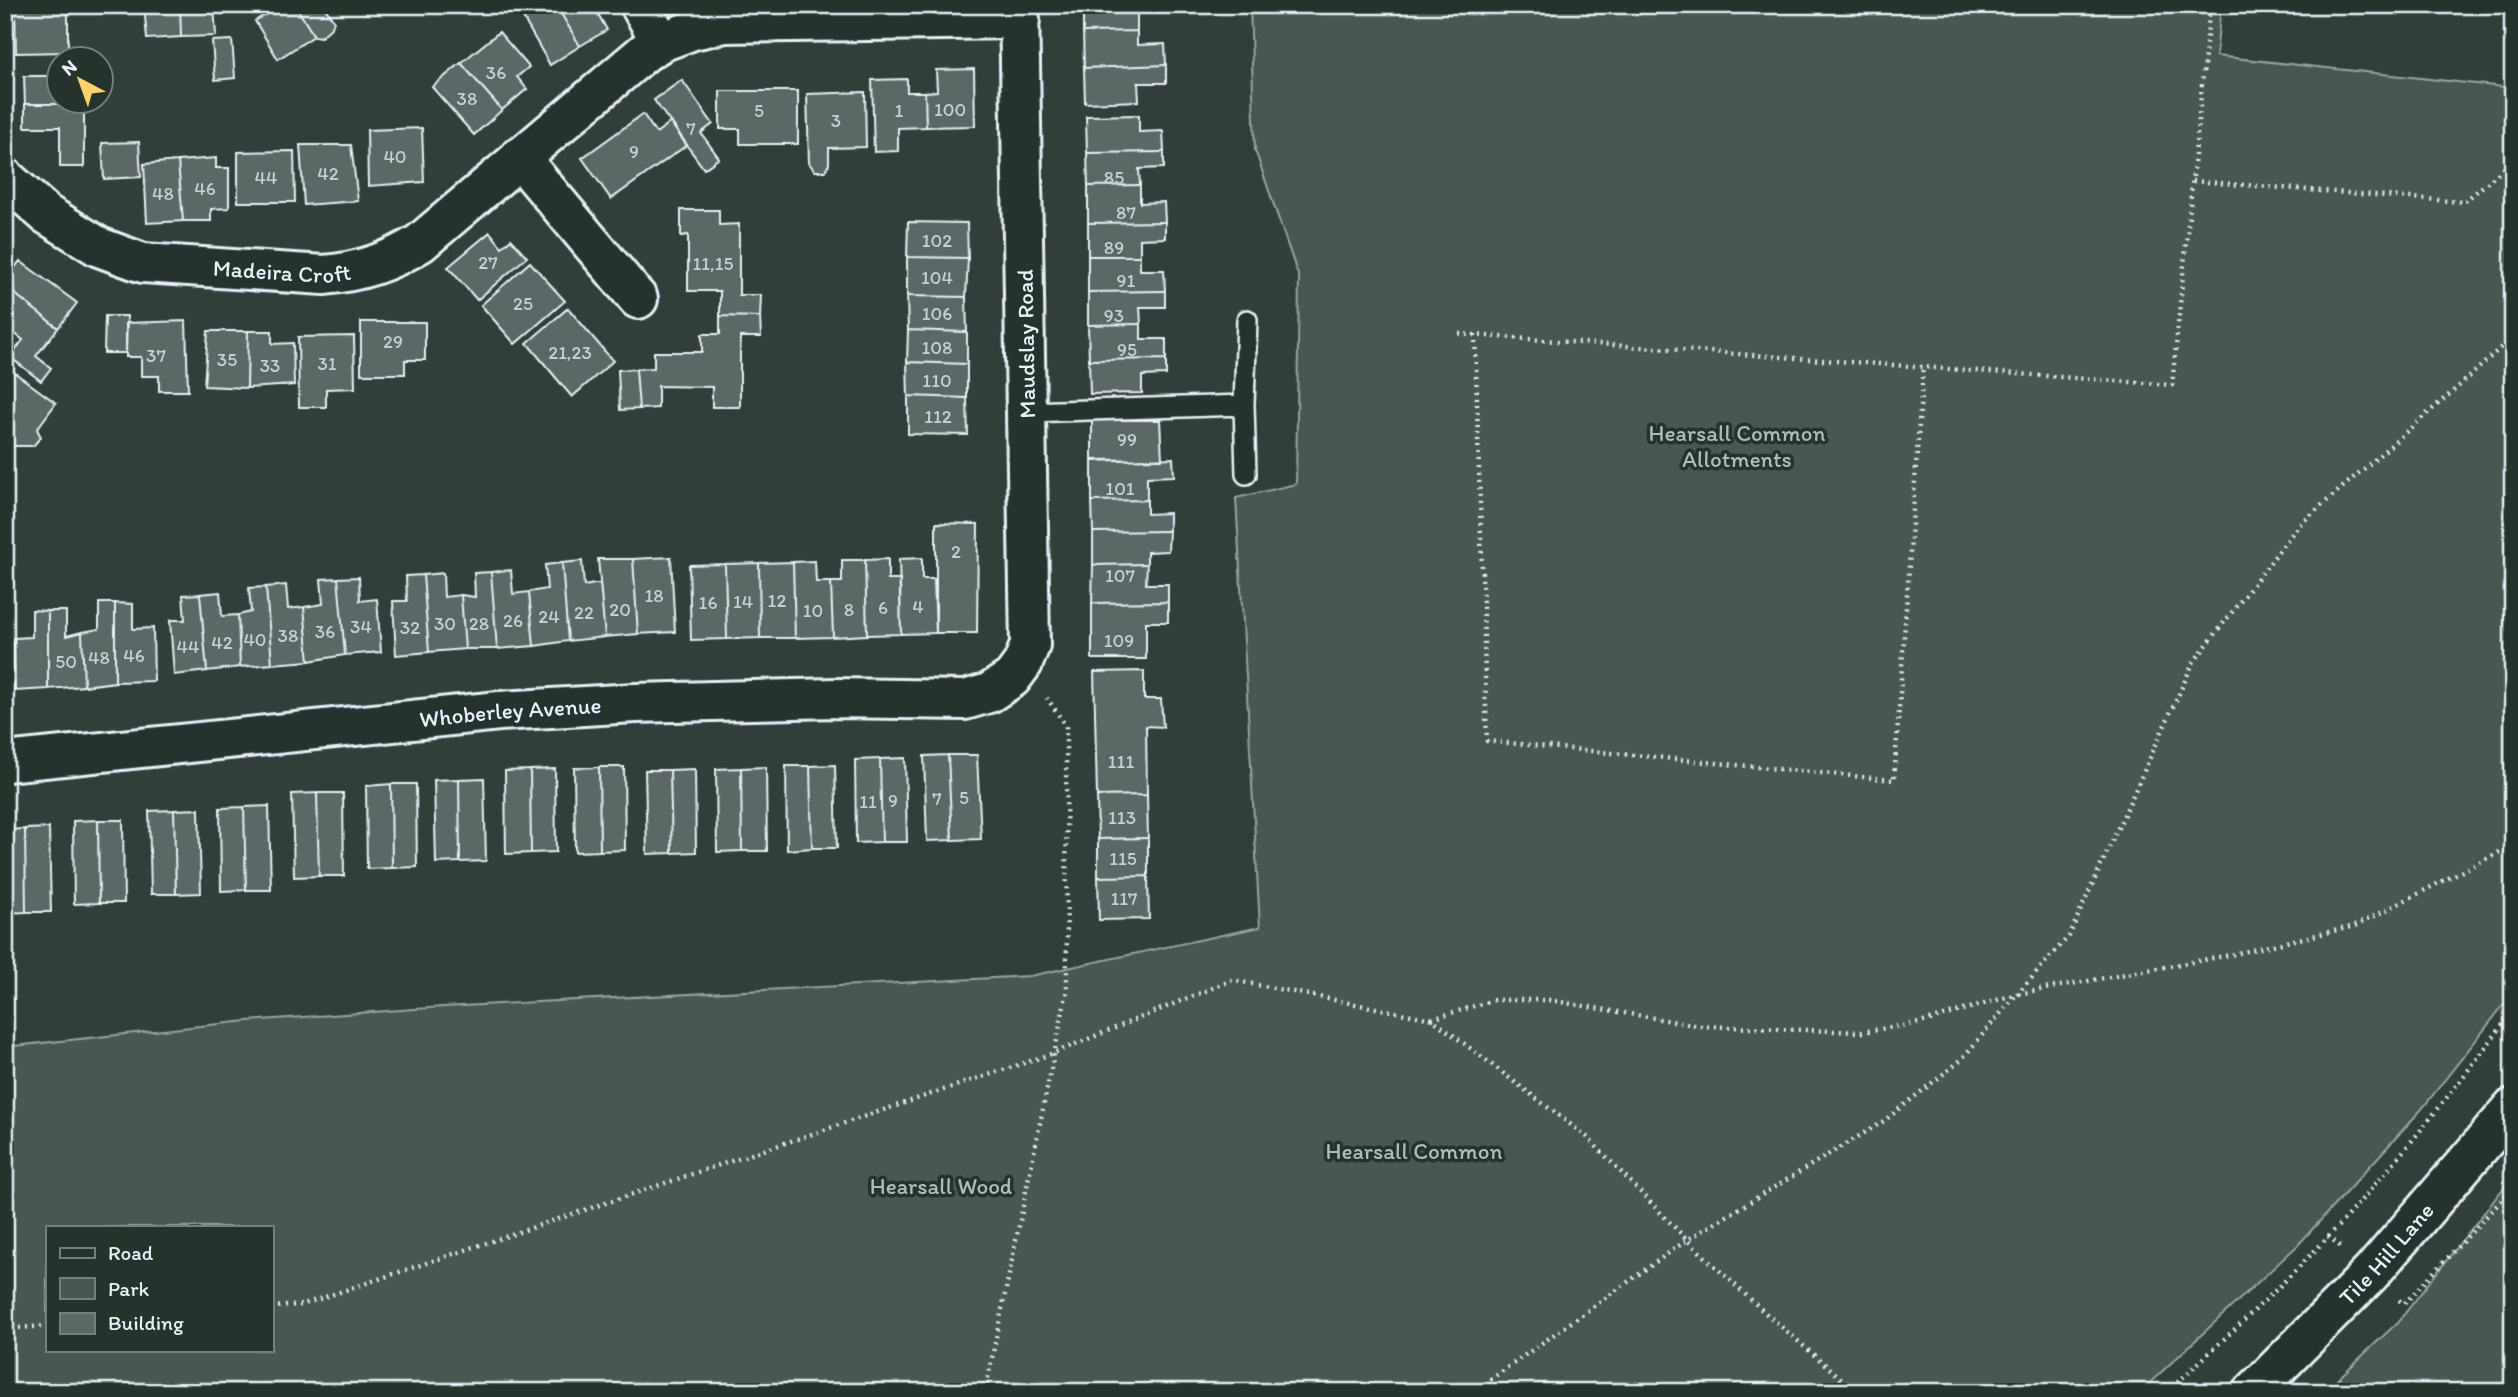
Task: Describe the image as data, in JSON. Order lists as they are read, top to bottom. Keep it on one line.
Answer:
{"streets":{"street":["Madeira Croft","Maudslay Road","Whoberley Avenue","Tile Hill Lane"]},"crossings":[["Madeira Croft","Maudslay Road"],["Maudslay Road","Whoberley Avenue"]],"parks":["Hearsall Common Allotments","Hearsall Common","Hearsall Wood"],"house_numbers":["36","38","100","5","1","3","7","9","40","42","44","85","46","48","87","102","89","27","11,15","104","91","25","106","93","29","108","95","21,23","37","35","31","33","110","112","99","101","2","107","18","12","14","16","4","6","20","8","10","22","24","26","30","28","34","32","36","38","40","109","42","44","46","48","50","111","5","7","9","11","113","115","117"],"legend":["Road","Park","Building"],"north":"top left"}
